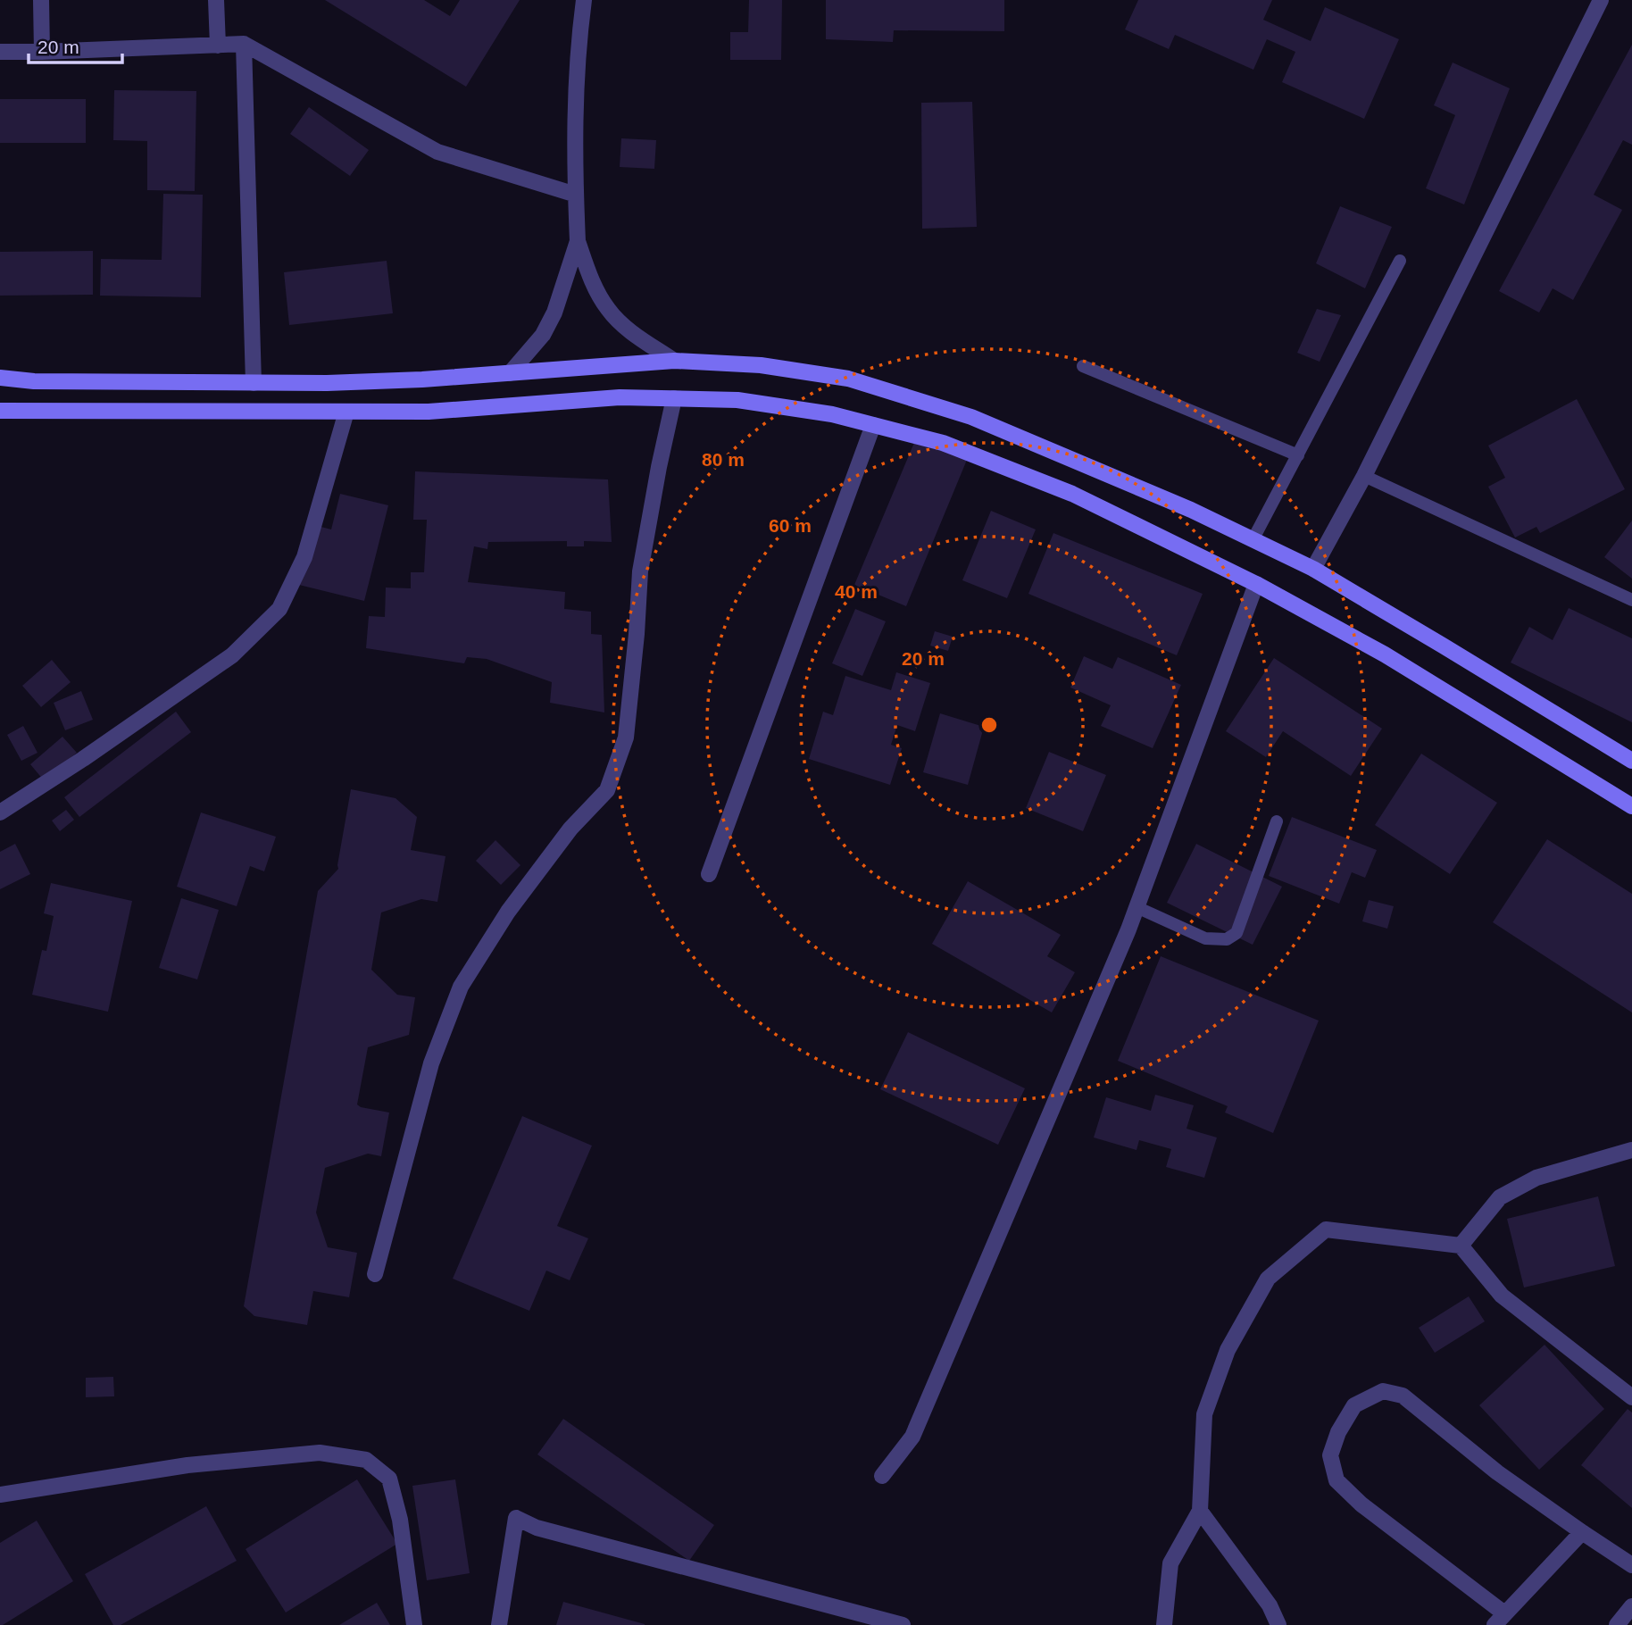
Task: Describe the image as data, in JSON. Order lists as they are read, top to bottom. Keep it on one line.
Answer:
{"scale_bar":"20 m","rings":["80 m","60 m","40 m","20 m"]}
